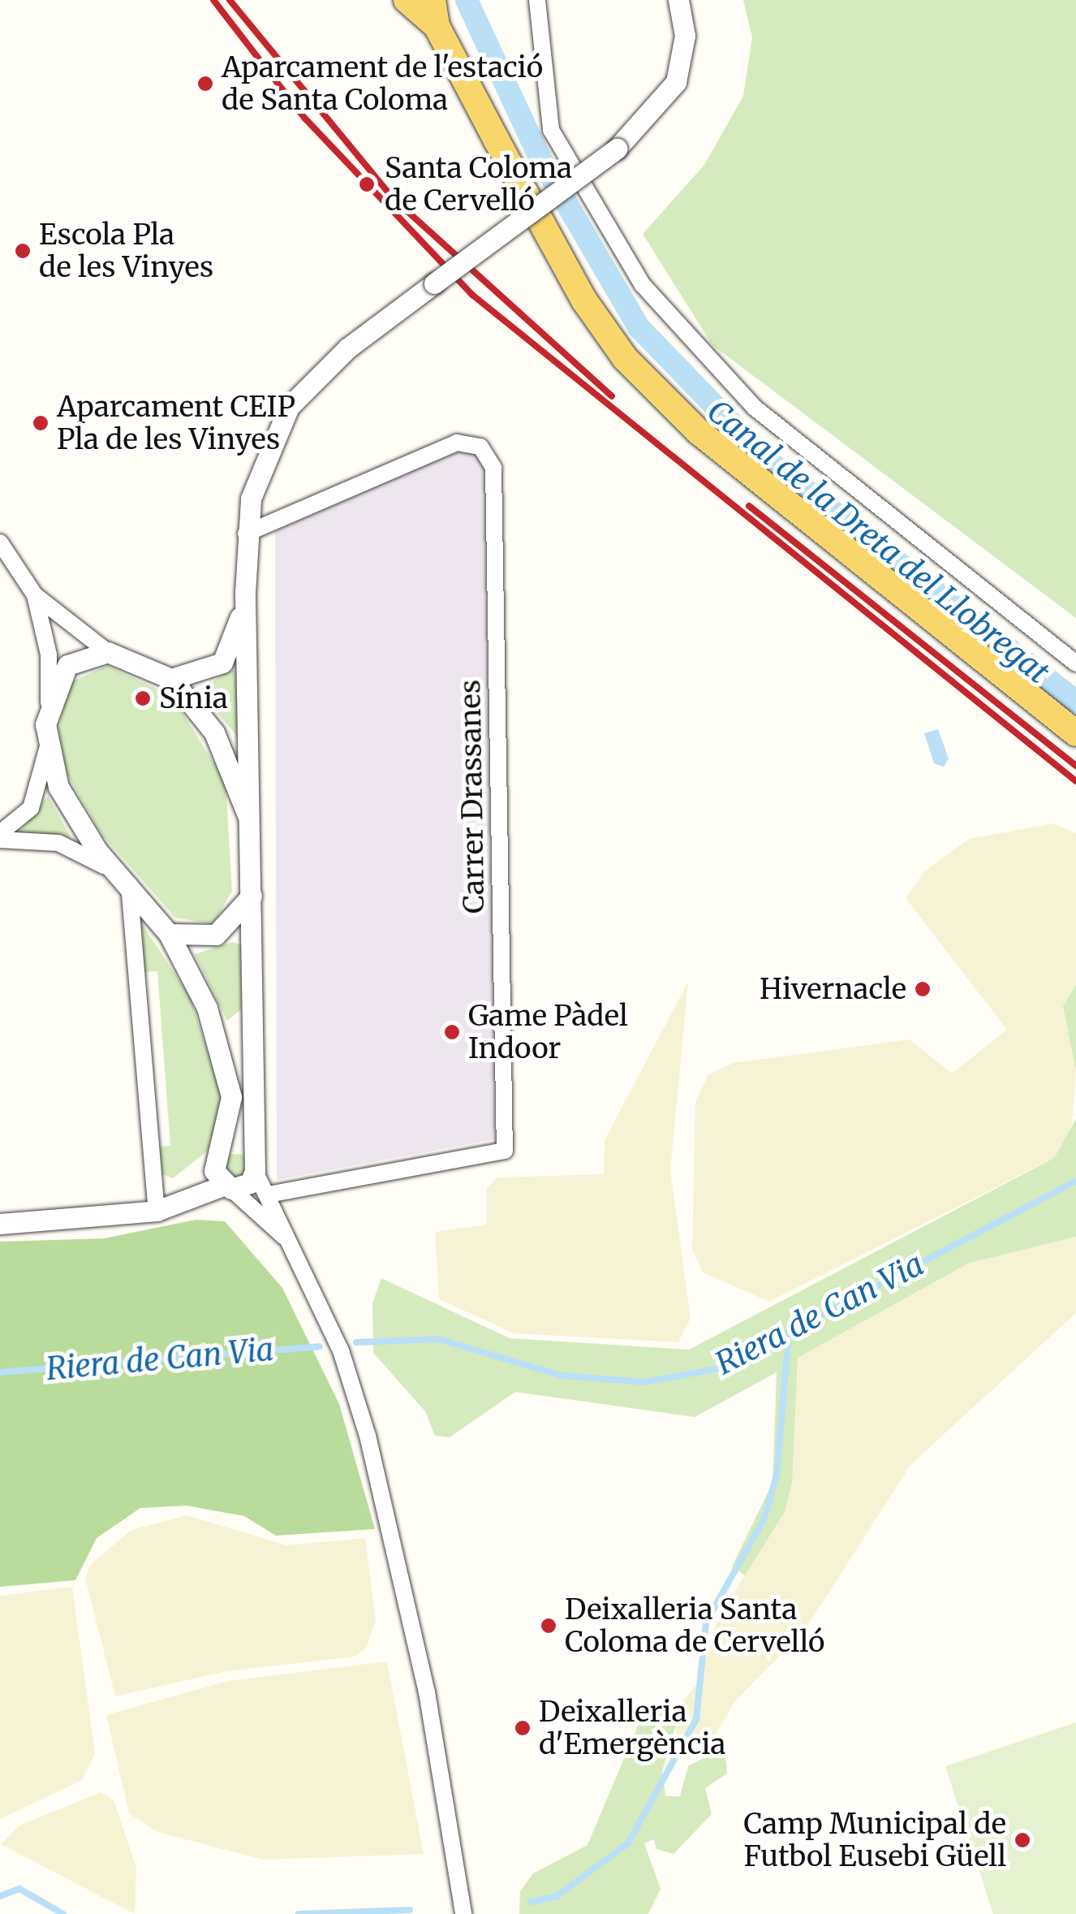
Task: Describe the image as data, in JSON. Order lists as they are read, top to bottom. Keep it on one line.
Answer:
{"streets":{"street":["Carrer Drassanes"]},"water":["Canal de la Dreta del Llobregat","Riera de Can Via"],"places":["Aparcament de l'estació de Santa Coloma","Santa Coloma de Cervelló","Escola Pla de les Vinyes","Aparcament CEIP Pla de les Vinyes","Sínia","Hivernacle","Game Pàdel Indoor","Deixalleria Santa Coloma de Cervelló","Deixalleria d'Emergència","Camp Municipal de Futbol Eusebi Güell"]}
